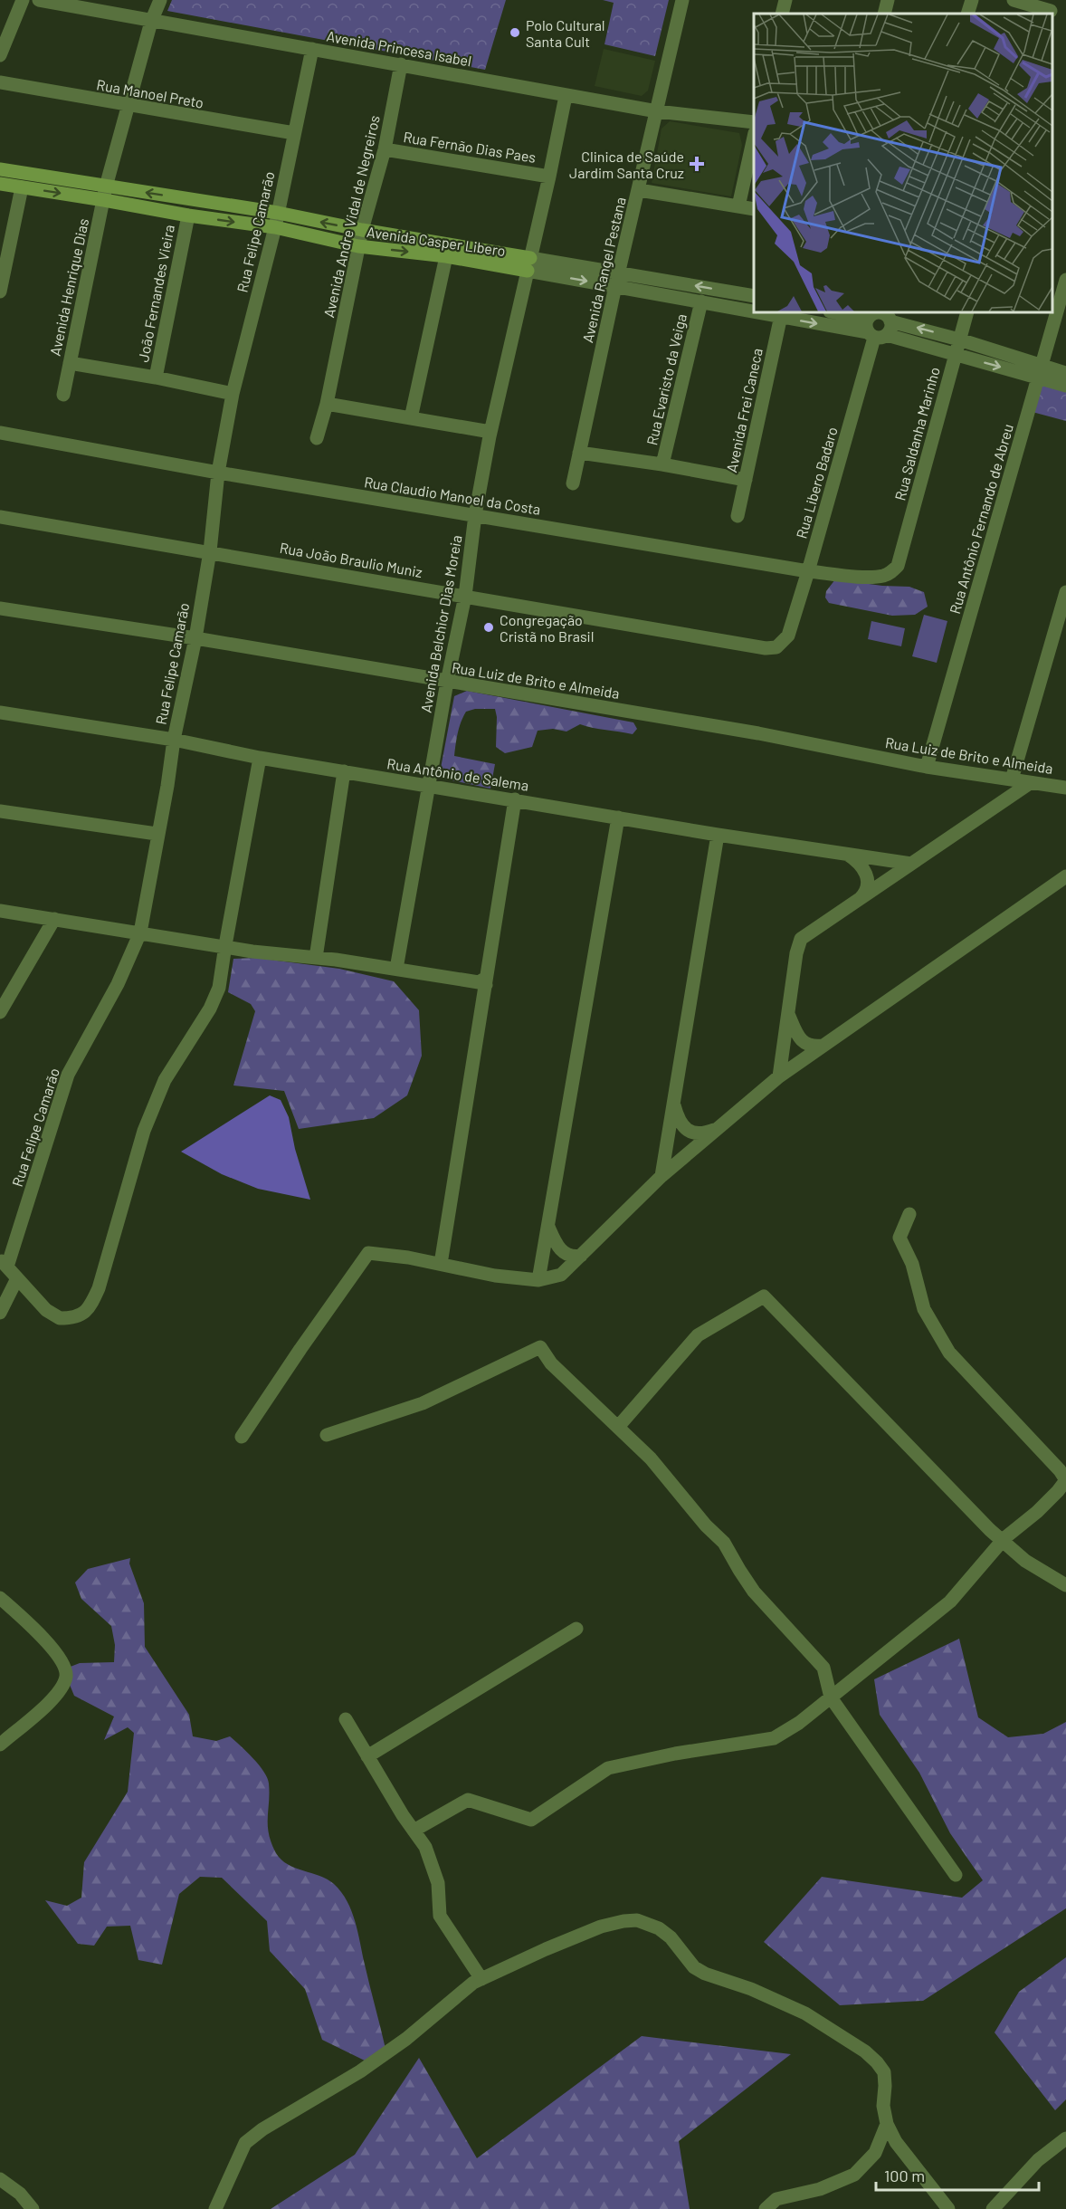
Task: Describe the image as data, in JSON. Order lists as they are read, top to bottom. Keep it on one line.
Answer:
{"streets":{"street":["Avenida Princesa Isabel","Rua Manoel Preto","Rua Fernão Dias Paes","Avenida Andre Vidal de Negreiros","Rua Felipe Camarão","Avenida Casper Libero","Avenida Rangel Pestana","Avenida Henrique Dias","João Fernandes Vieira","Rua Evaristo da Veiga","Avenida Frei Caneca","Rua Saldanha Marinho","Rua Libero Badaro","Rua Claudio Manoel da Costa","Rua Antônio Fernando de Abreu","Rua João Braulio Muniz","Avenida Belchior Dias Moreia","Rua Luiz de Brito e Almeida","Rua Antônio de Salema"]},"crossings":[["Avenida Princesa Isabel","Avenida Andre Vidal de Negreiros"],["Avenida Princesa Isabel","Rua Felipe Camarão"],["Avenida Princesa Isabel","Avenida Rangel Pestana"],["Avenida Princesa Isabel","Avenida Henrique Dias"],["Avenida Princesa Isabel","Avenida Belchior Dias Moreia"],["Rua Manoel Preto","Rua Felipe Camarão"],["Rua Manoel Preto","Avenida Henrique Dias"],["Rua Fernão Dias Paes","Avenida Andre Vidal de Negreiros"],["Rua Fernão Dias Paes","Avenida Belchior Dias Moreia"],["Avenida Andre Vidal de Negreiros","Avenida Casper Libero"],["Rua Felipe Camarão","Avenida Casper Libero"],["Rua Felipe Camarão","Rua Claudio Manoel da Costa"],["Rua Felipe Camarão","Rua João Braulio Muniz"],["Rua Felipe Camarão","Rua Luiz de Brito e Almeida"],["Rua Felipe Camarão","Rua Antônio de Salema"],["Avenida Casper Libero","Avenida Rangel Pestana"],["Avenida Casper Libero","Avenida Henrique Dias"],["Avenida Casper Libero","João Fernandes Vieira"],["Avenida Casper Libero","Rua Evaristo da Veiga"],["Avenida Casper Libero","Avenida Frei Caneca"],["Avenida Casper Libero","Rua Saldanha Marinho"],["Avenida Casper Libero","Rua Libero Badaro"],["Avenida Casper Libero","Rua Antônio Fernando de Abreu"],["Avenida Casper Libero","Avenida Belchior Dias Moreia"],["Rua Saldanha Marinho","Rua Claudio Manoel da Costa"],["Rua Libero Badaro","Rua Claudio Manoel da Costa"],["Rua Libero Badaro","Rua João Braulio Muniz"],["Rua Claudio Manoel da Costa","Avenida Belchior Dias Moreia"],["Rua Antônio Fernando de Abreu","Rua Luiz de Brito e Almeida"],["Rua João Braulio Muniz","Avenida Belchior Dias Moreia"],["Avenida Belchior Dias Moreia","Rua Luiz de Brito e Almeida"],["Avenida Belchior Dias Moreia","Rua Antônio de Salema"]],"places":{"other":["Polo Cultural Santa Cult","Congregação Cristã no Brasil"],"health":["Clinica de Saúde Jardim Santa Cruz"]},"scale_bar":"100 m"}
